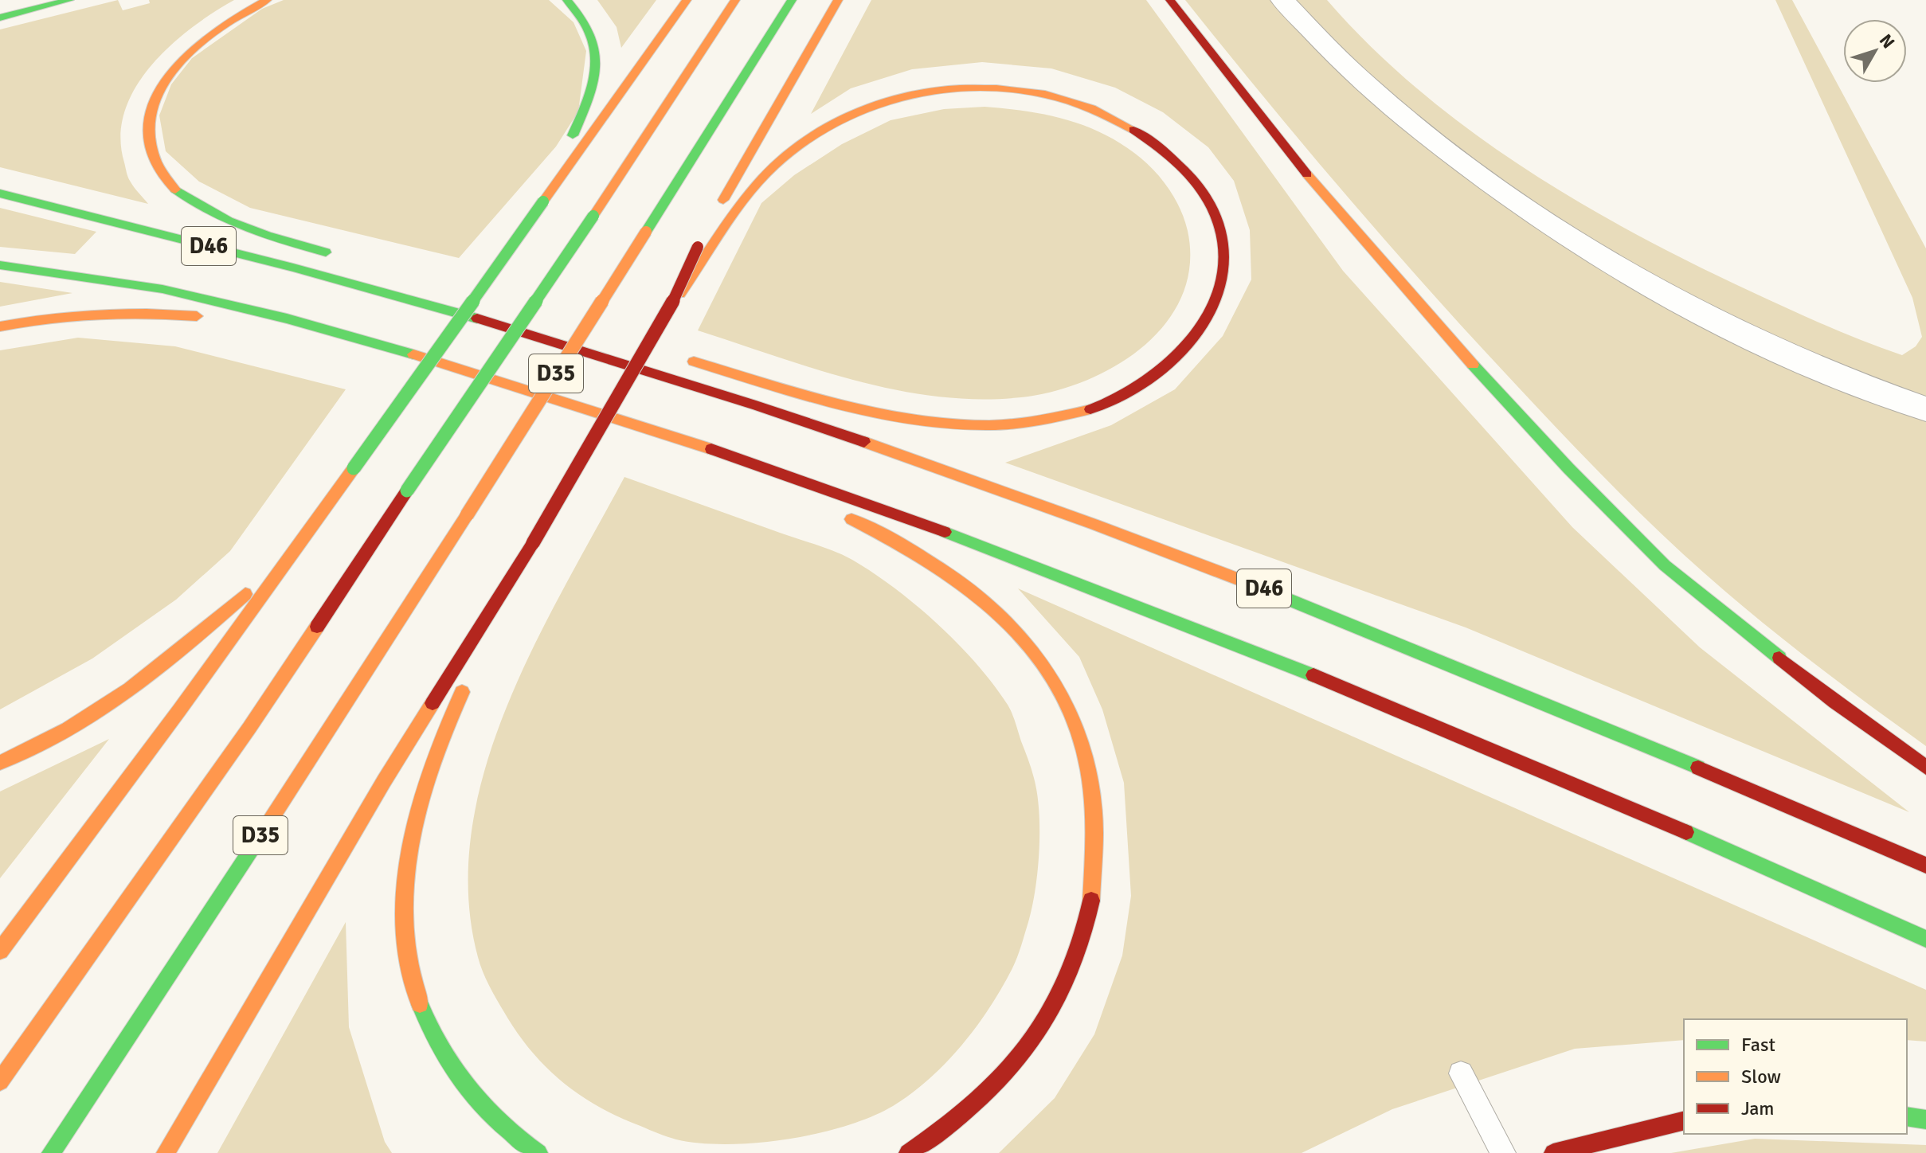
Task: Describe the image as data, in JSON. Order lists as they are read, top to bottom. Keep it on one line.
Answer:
{"streets":{"highway":["D46","D35"]},"legend":["Fast","Slow","Jam"],"north":"top right"}
